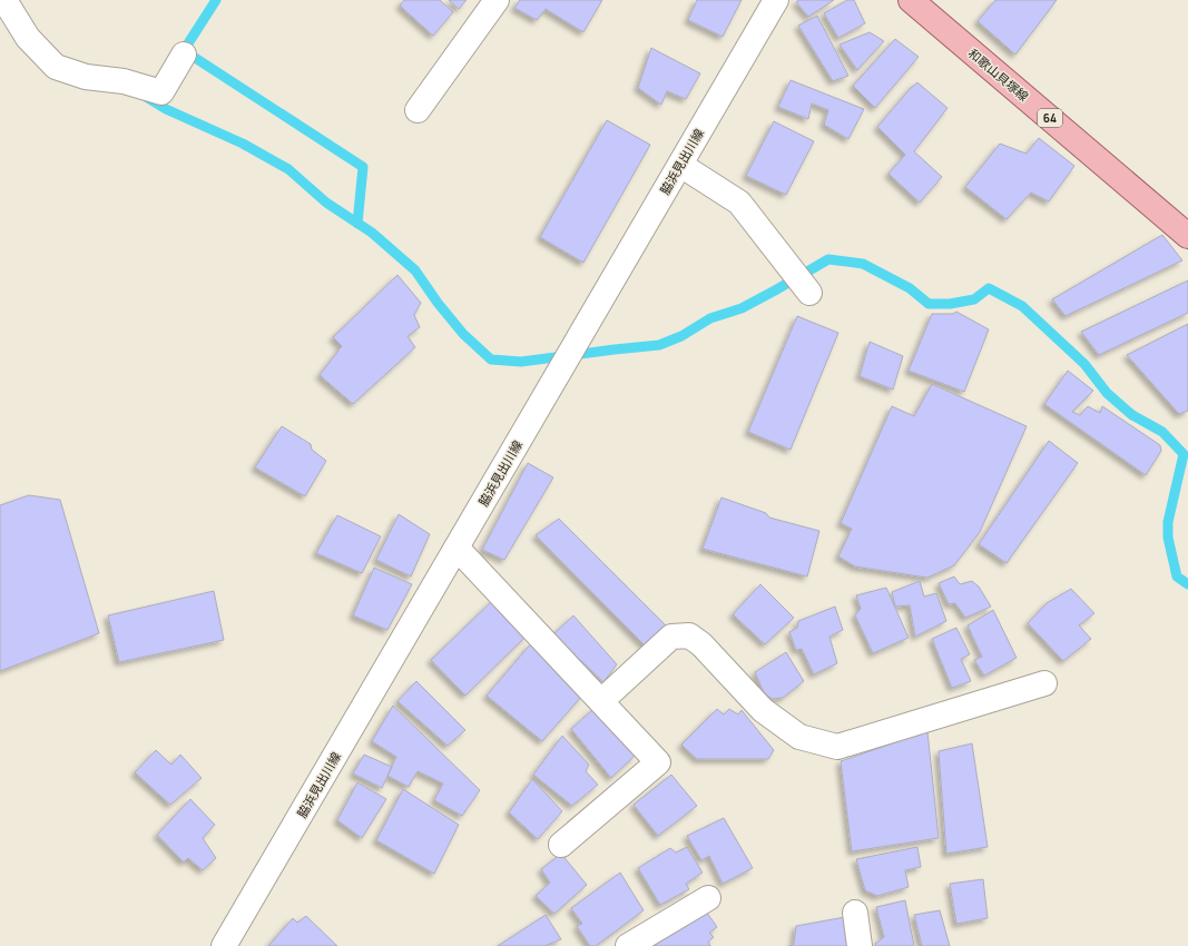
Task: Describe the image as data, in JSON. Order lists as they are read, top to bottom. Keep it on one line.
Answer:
{"streets":{"main road":["和歌山貝塚線","64"],"street":["脇浜見出川線"]}}
